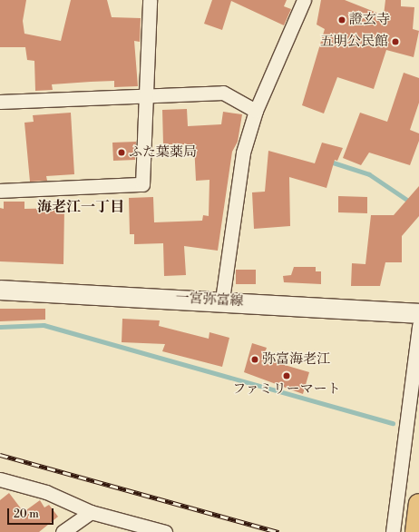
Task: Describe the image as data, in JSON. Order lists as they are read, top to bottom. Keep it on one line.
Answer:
{"streets":{"main road":["一宮弥富線"]},"districts":["海老江一丁目"],"places":["證玄寺","五明公民館","ふた葉薬局","弥富海老江","ファミリーマート"],"scale_bar":"20 m"}
